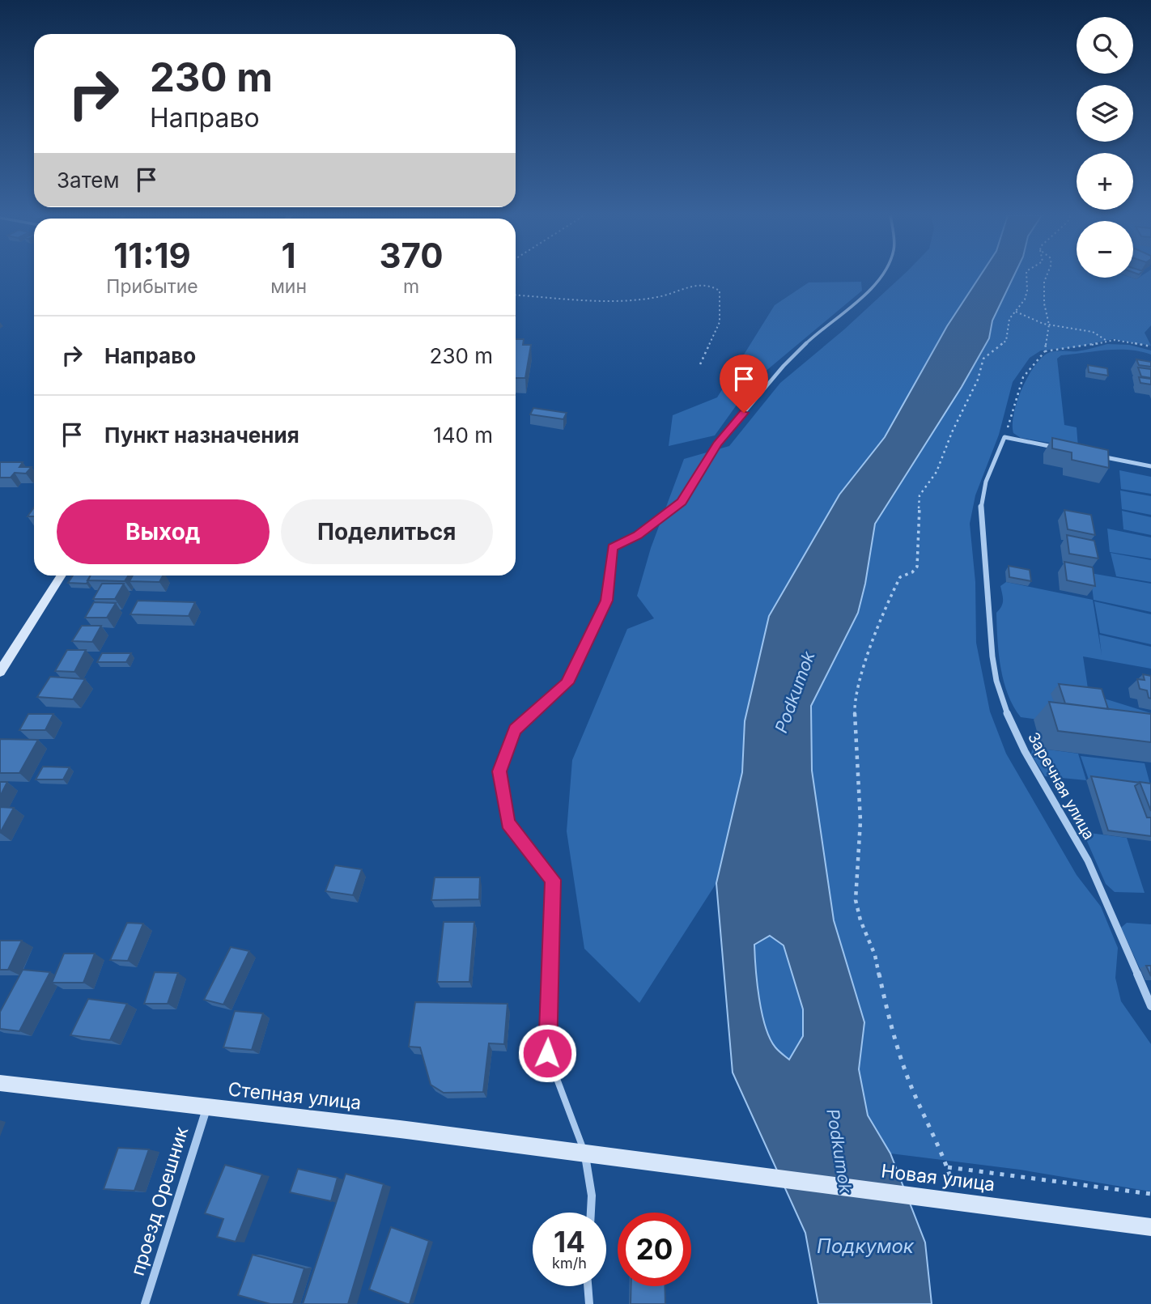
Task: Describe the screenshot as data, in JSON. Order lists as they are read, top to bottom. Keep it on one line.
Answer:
{"streets":{"street":["Заречная улица","Степная улица","Новая улица","проезд Орешник"]},"crossings":[["Степная улица","Новая улица"],["Степная улица","проезд Орешник"]],"water":["Podkumok","Подкумок"],"page":{"map_buttons":["+","−"],"turn":["230 m","Направо"],"then":"Затем","eta":["11:19","Прибытие","1","мин","370","m"],"list":[{"name":"Направо","value":"230 m"},{"name":"Пункт назначения","value":"140 m"}],"buttons":["Выход","Поделиться"],"speed":"14 km/h","limit":"20"}}
